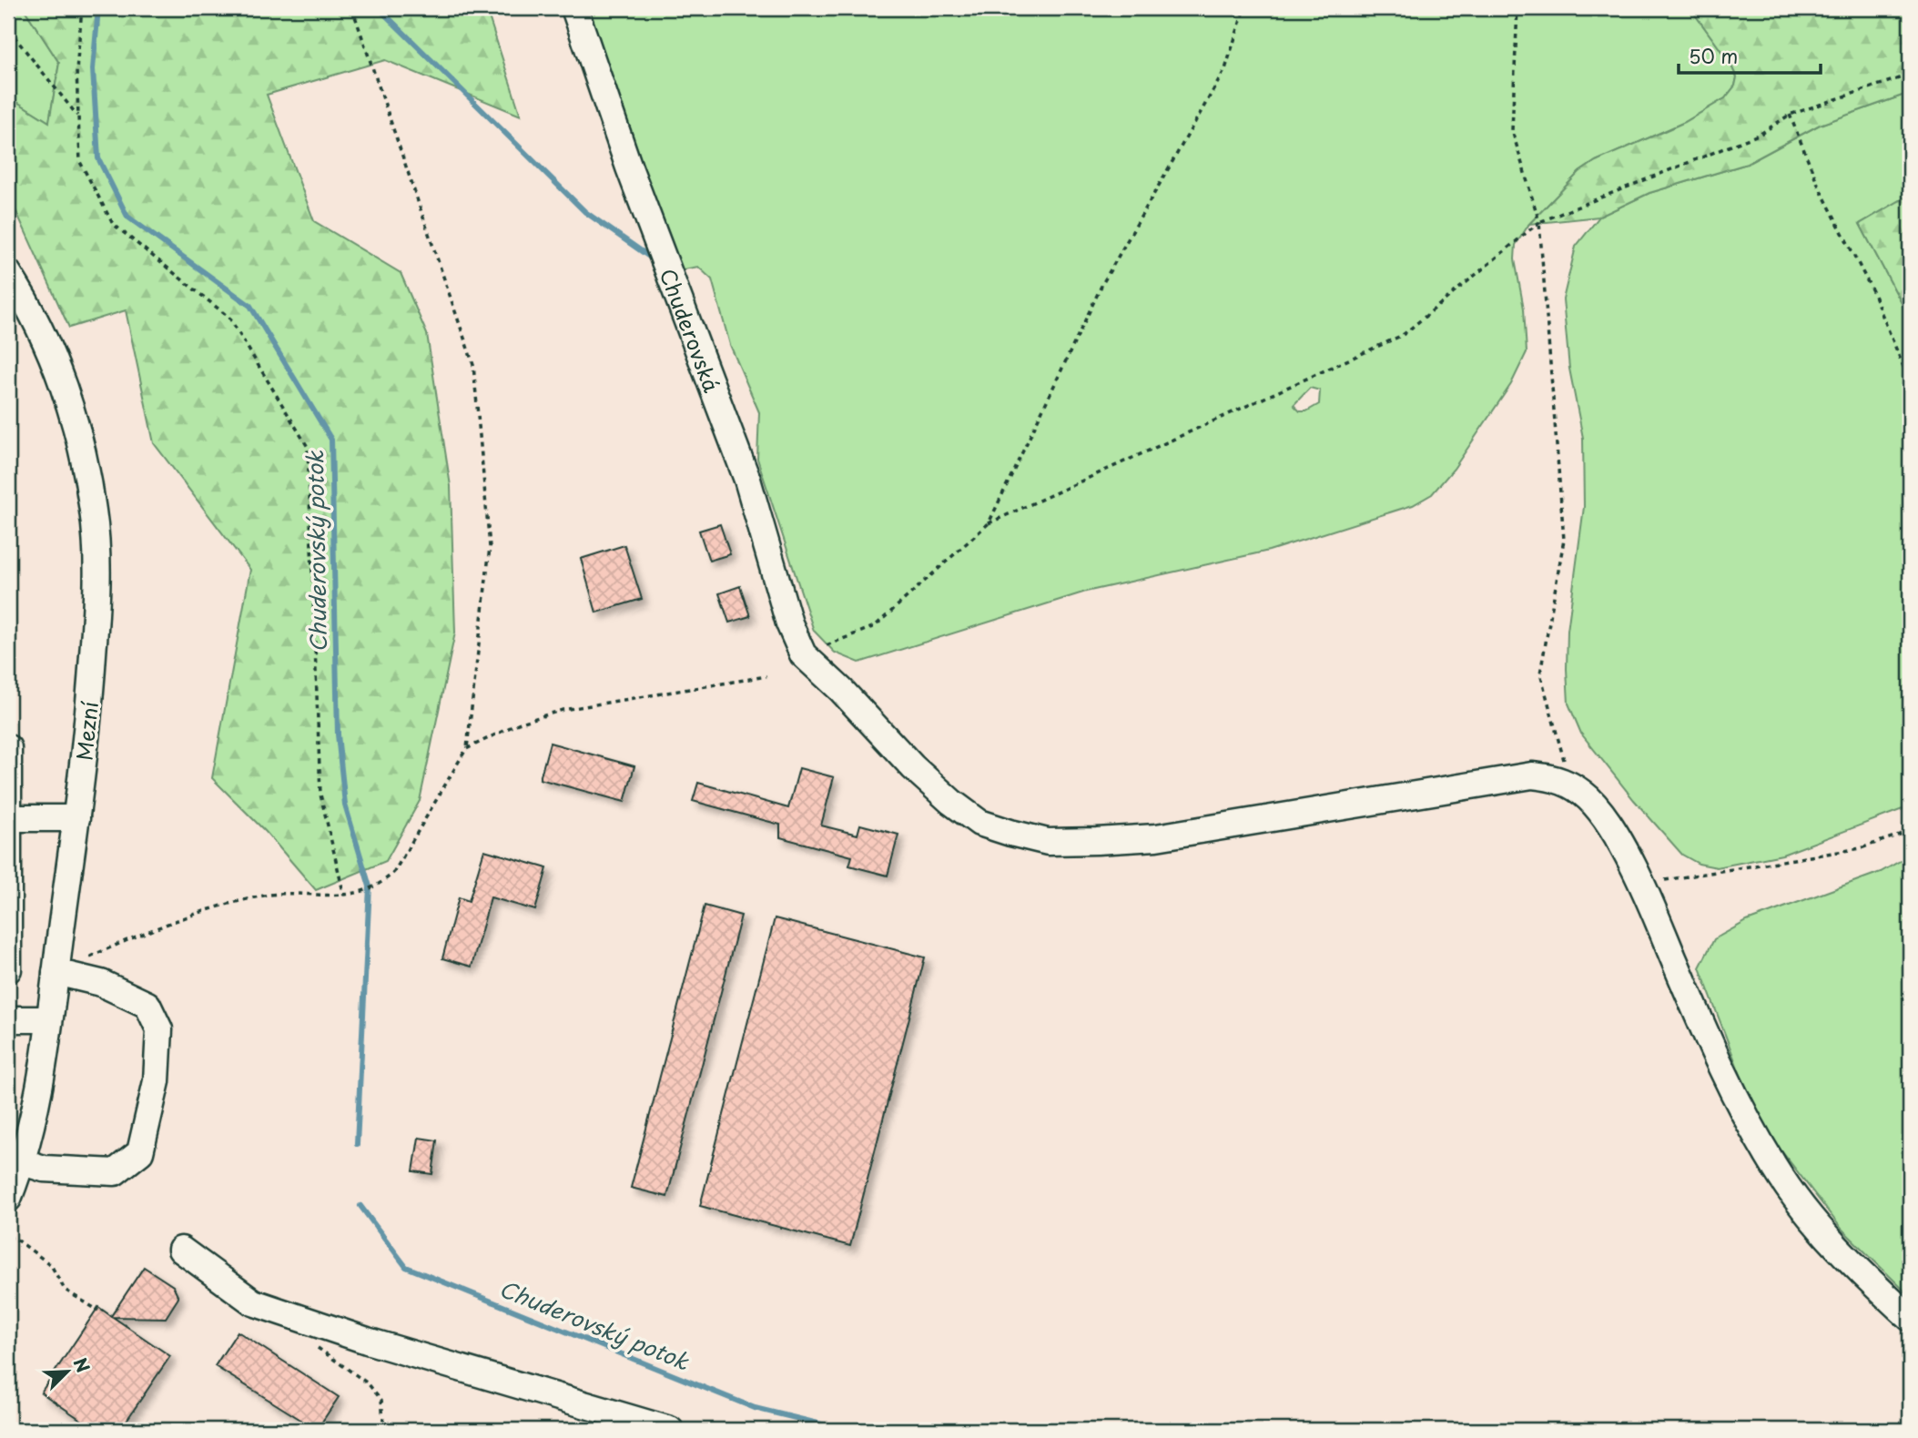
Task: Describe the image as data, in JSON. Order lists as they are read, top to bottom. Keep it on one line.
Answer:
{"streets":{"street":["Chuderovská","Mezní"]},"water":["Chuderovský potok"],"scale_bar":"50 m","north":"top right"}
